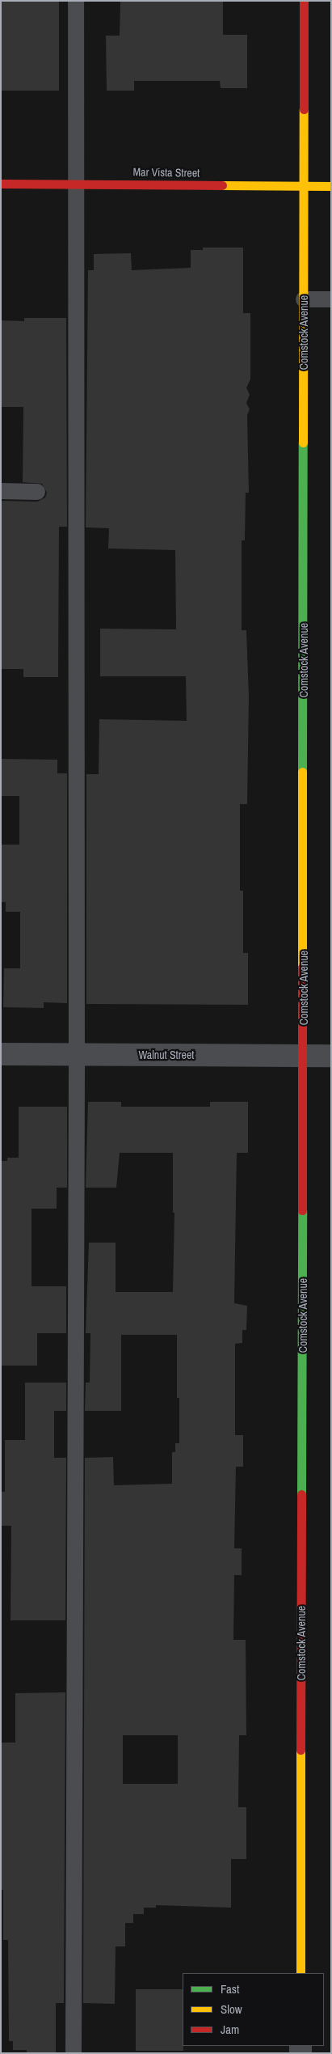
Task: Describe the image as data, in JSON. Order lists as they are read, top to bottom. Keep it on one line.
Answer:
{"streets":{"street":["Mar Vista Street","Comstock Avenue","Walnut Street"]},"crossings":[["Mar Vista Street","Comstock Avenue"],["Comstock Avenue","Walnut Street"]],"legend":["Fast","Slow","Jam"]}
